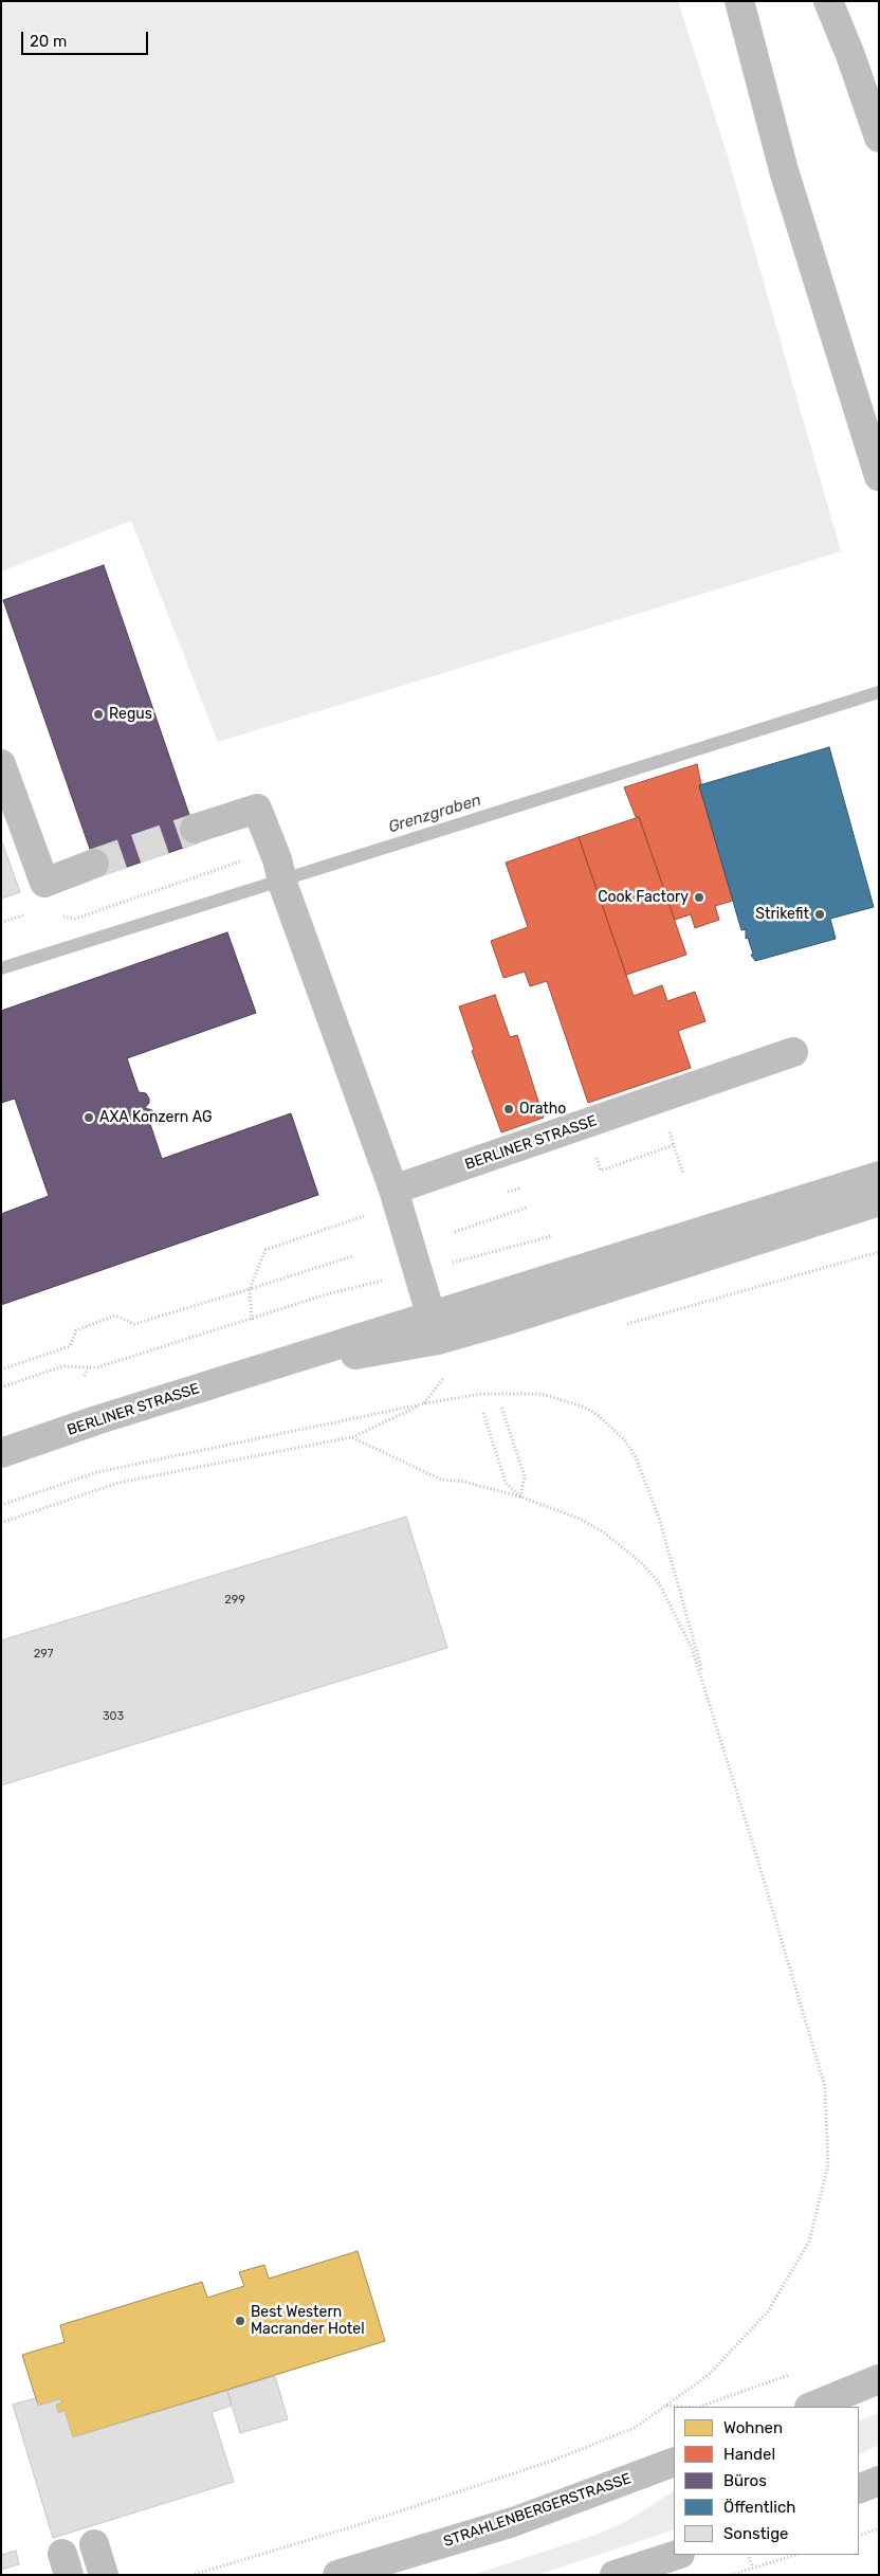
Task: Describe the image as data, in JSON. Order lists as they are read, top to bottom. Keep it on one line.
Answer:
{"streets":{"main road":["BERLINER STRASSE","STRAHLENBERGERSTRASSE"]},"water":["Grenzgraben"],"places":["Regus","Cook Factory","Strikefit","Oratho","AXA Konzern AG","Best Western Macrander Hotel"],"house_numbers":["299","297","303"],"legend":["Wohnen","Handel","Büros","Öffentlich","Sonstige"],"scale_bar":"20 m"}
